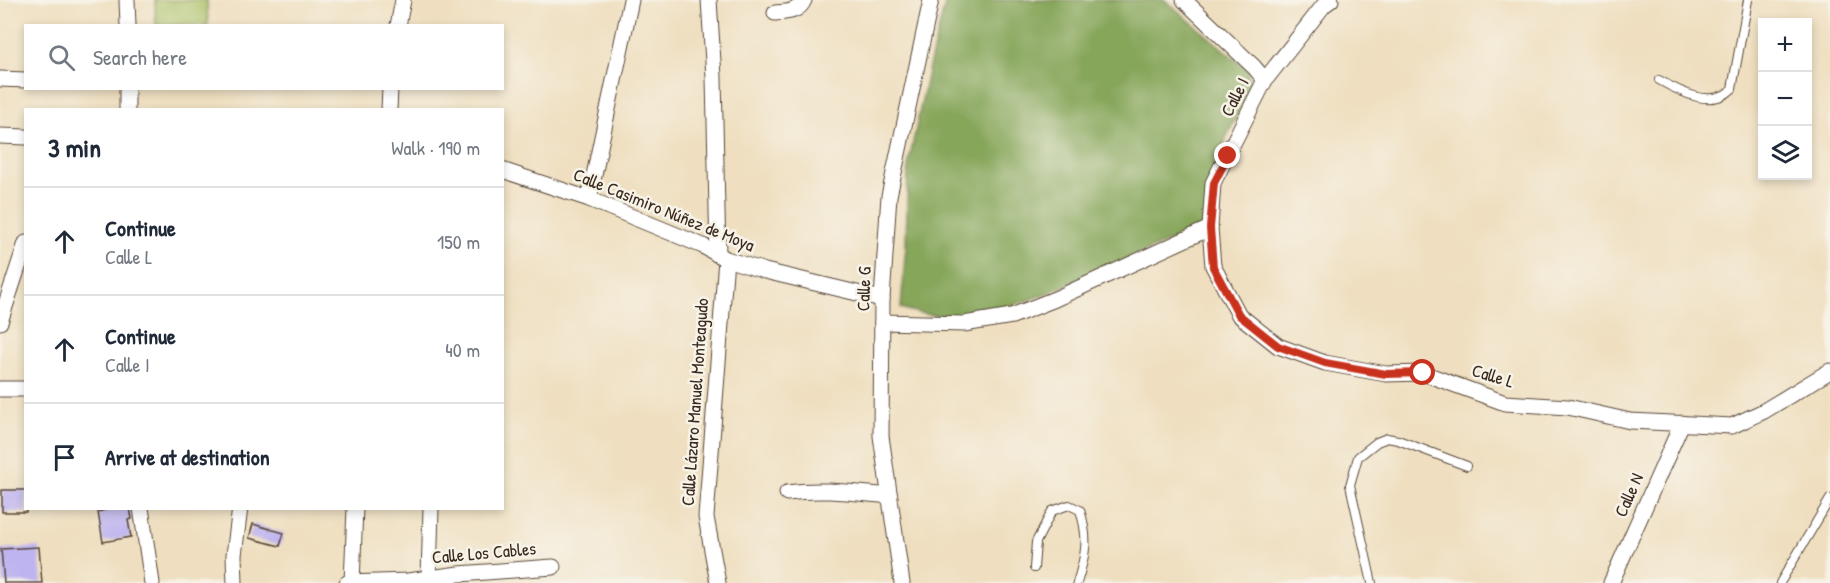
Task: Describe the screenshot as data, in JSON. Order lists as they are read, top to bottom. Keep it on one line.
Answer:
{"streets":{"street":["Calle I","Calle Casimiro Núñez de Moya","Calle G","Calle L","Calle Lázaro Manuel Monteagudo","Calle N","Calle Los Cables"]},"crossings":[["Calle I","Calle L"],["Calle Casimiro Núñez de Moya","Calle G"],["Calle Casimiro Núñez de Moya","Calle Lázaro Manuel Monteagudo"],["Calle L","Calle N"]],"page":{"map_buttons":["+","−"],"search":"Search here","heading":["3 min","Walk · 190 m"],"list":[["Continue","Calle L","150 m"],["Continue","Calle I","40 m"],"Arrive at destination"]}}
